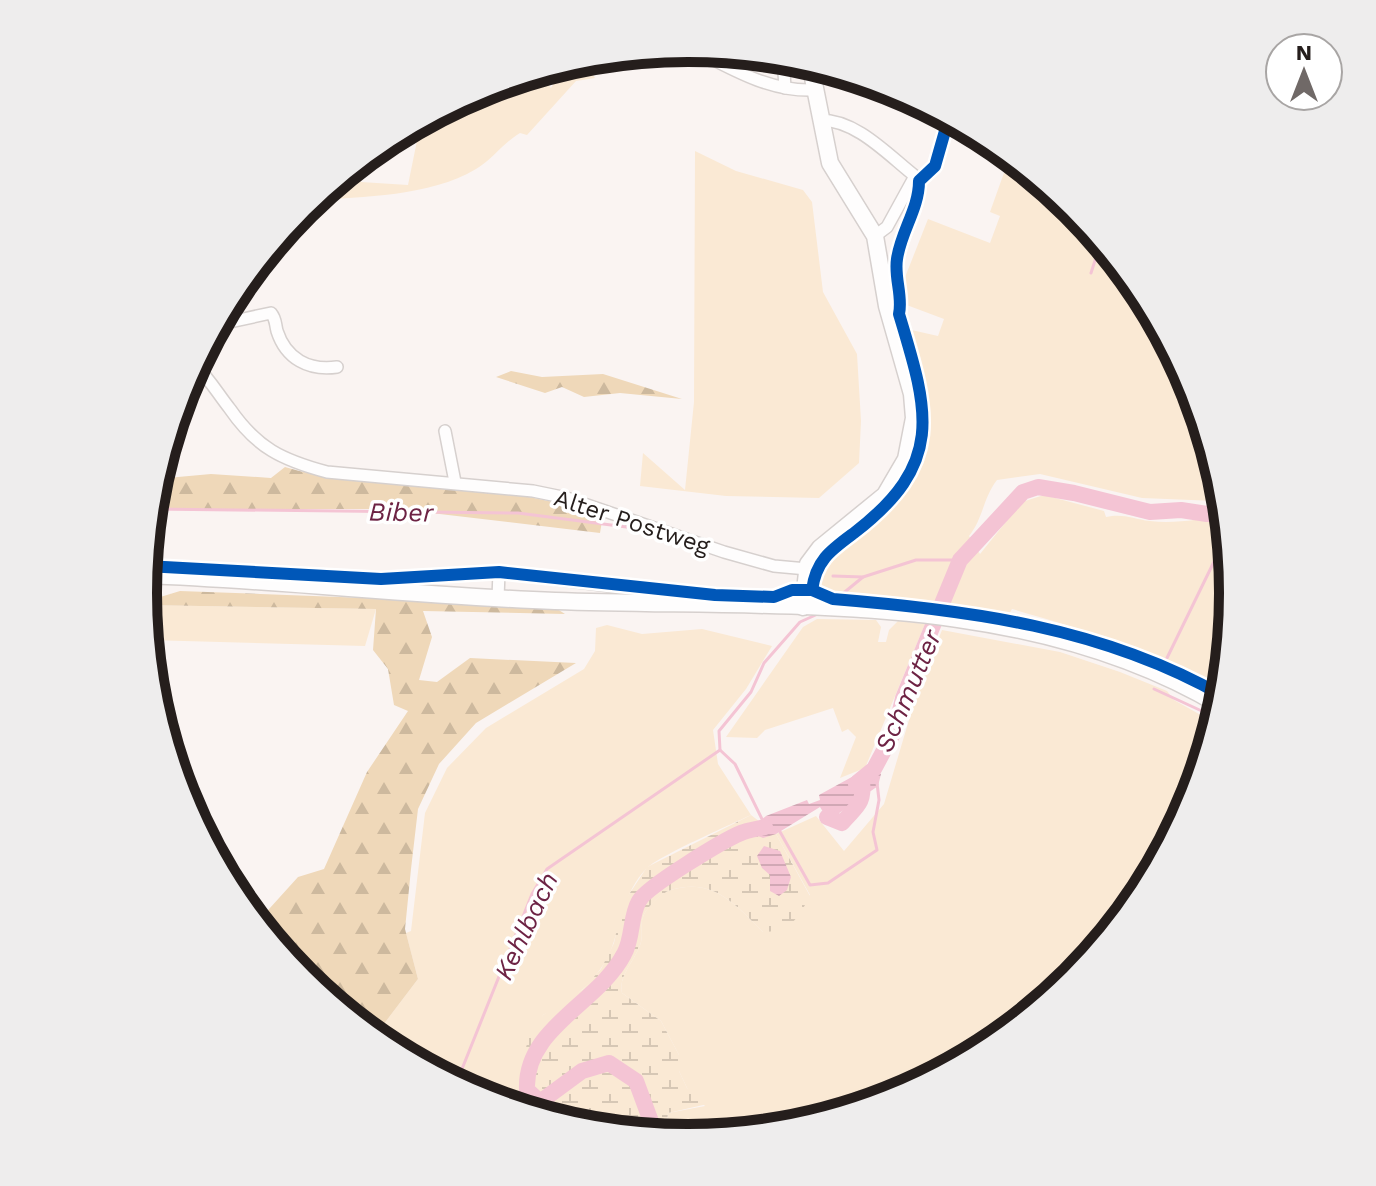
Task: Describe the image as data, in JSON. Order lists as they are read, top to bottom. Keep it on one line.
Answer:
{"streets":{"street":["Alter Postweg"]},"water":["Biber","Schmutter","Kehlbach"],"north":"top"}
